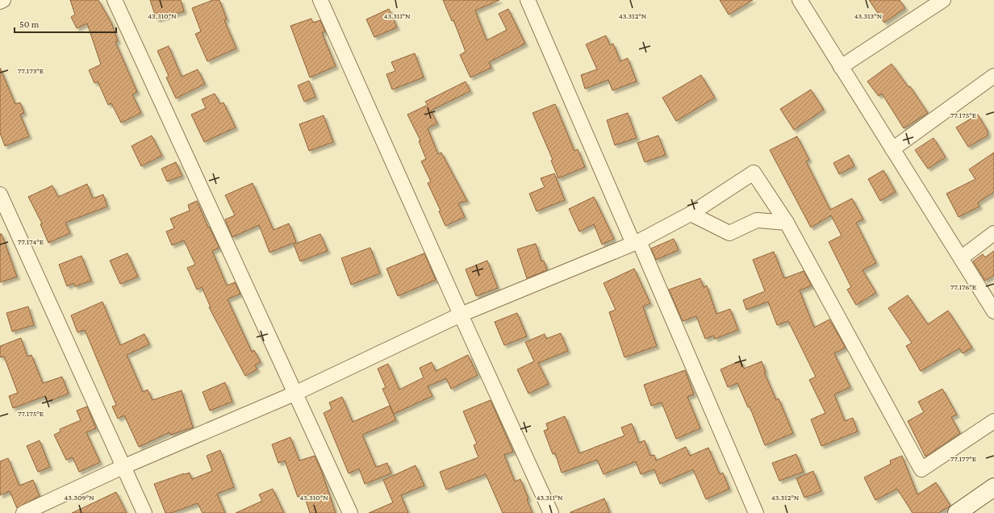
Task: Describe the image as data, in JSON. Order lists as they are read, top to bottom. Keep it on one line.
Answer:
{"scale_bar":"50 m","coordinates":["43.310°N","43.311°N","43.312°N","43.313°N","77.173°E","77.175°E","77.174°E","77.176°E","77.177°E","43.309°N"]}
